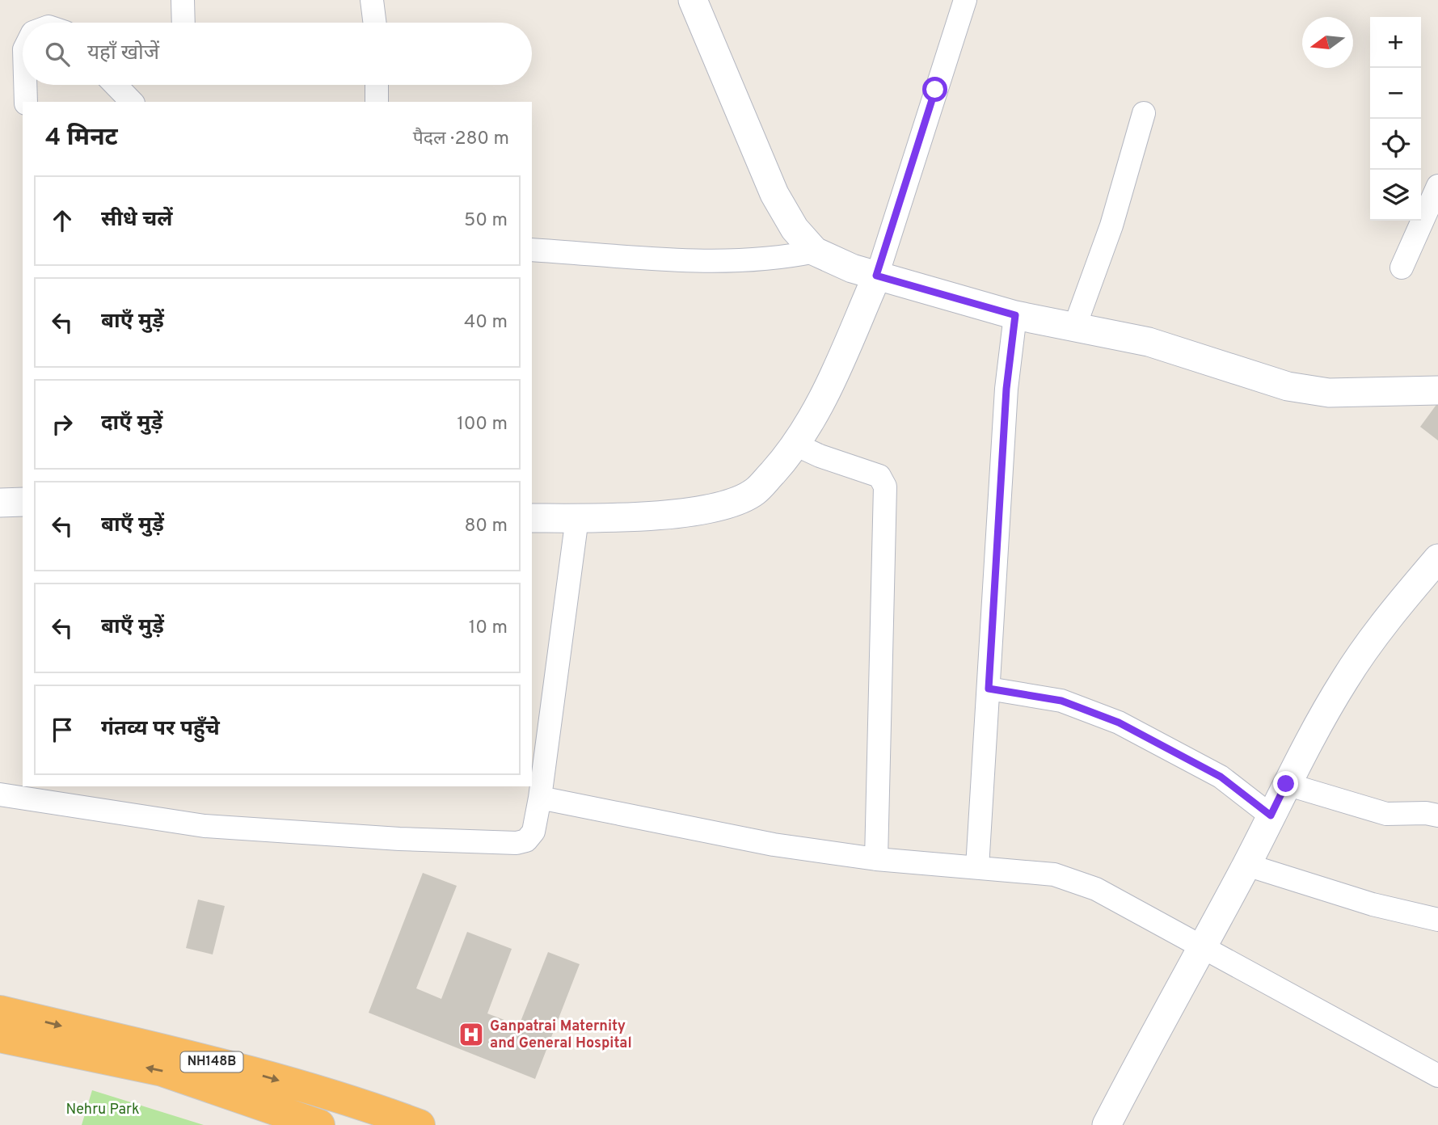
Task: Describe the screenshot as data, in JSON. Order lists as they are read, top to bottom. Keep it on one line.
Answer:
{"streets":{"highway":["NH148B"]},"parks":["Nehru Park"],"places":{"hospital":["Ganpatrai Maternity and General Hospital"]},"north":"left","page":{"map_buttons":["+","−"],"search":"यहाँ खोजें","heading":["4 मिनट","पैदल · 280 m"],"list":[["सीधे चलें","50 m"],["बाएँ मुड़ें","40 m"],["दाएँ मुड़ें","100 m"],["बाएँ मुड़ें","80 m"],["बाएँ मुड़ें","10 m"],"गंतव्य पर पहुँचे"]}}
